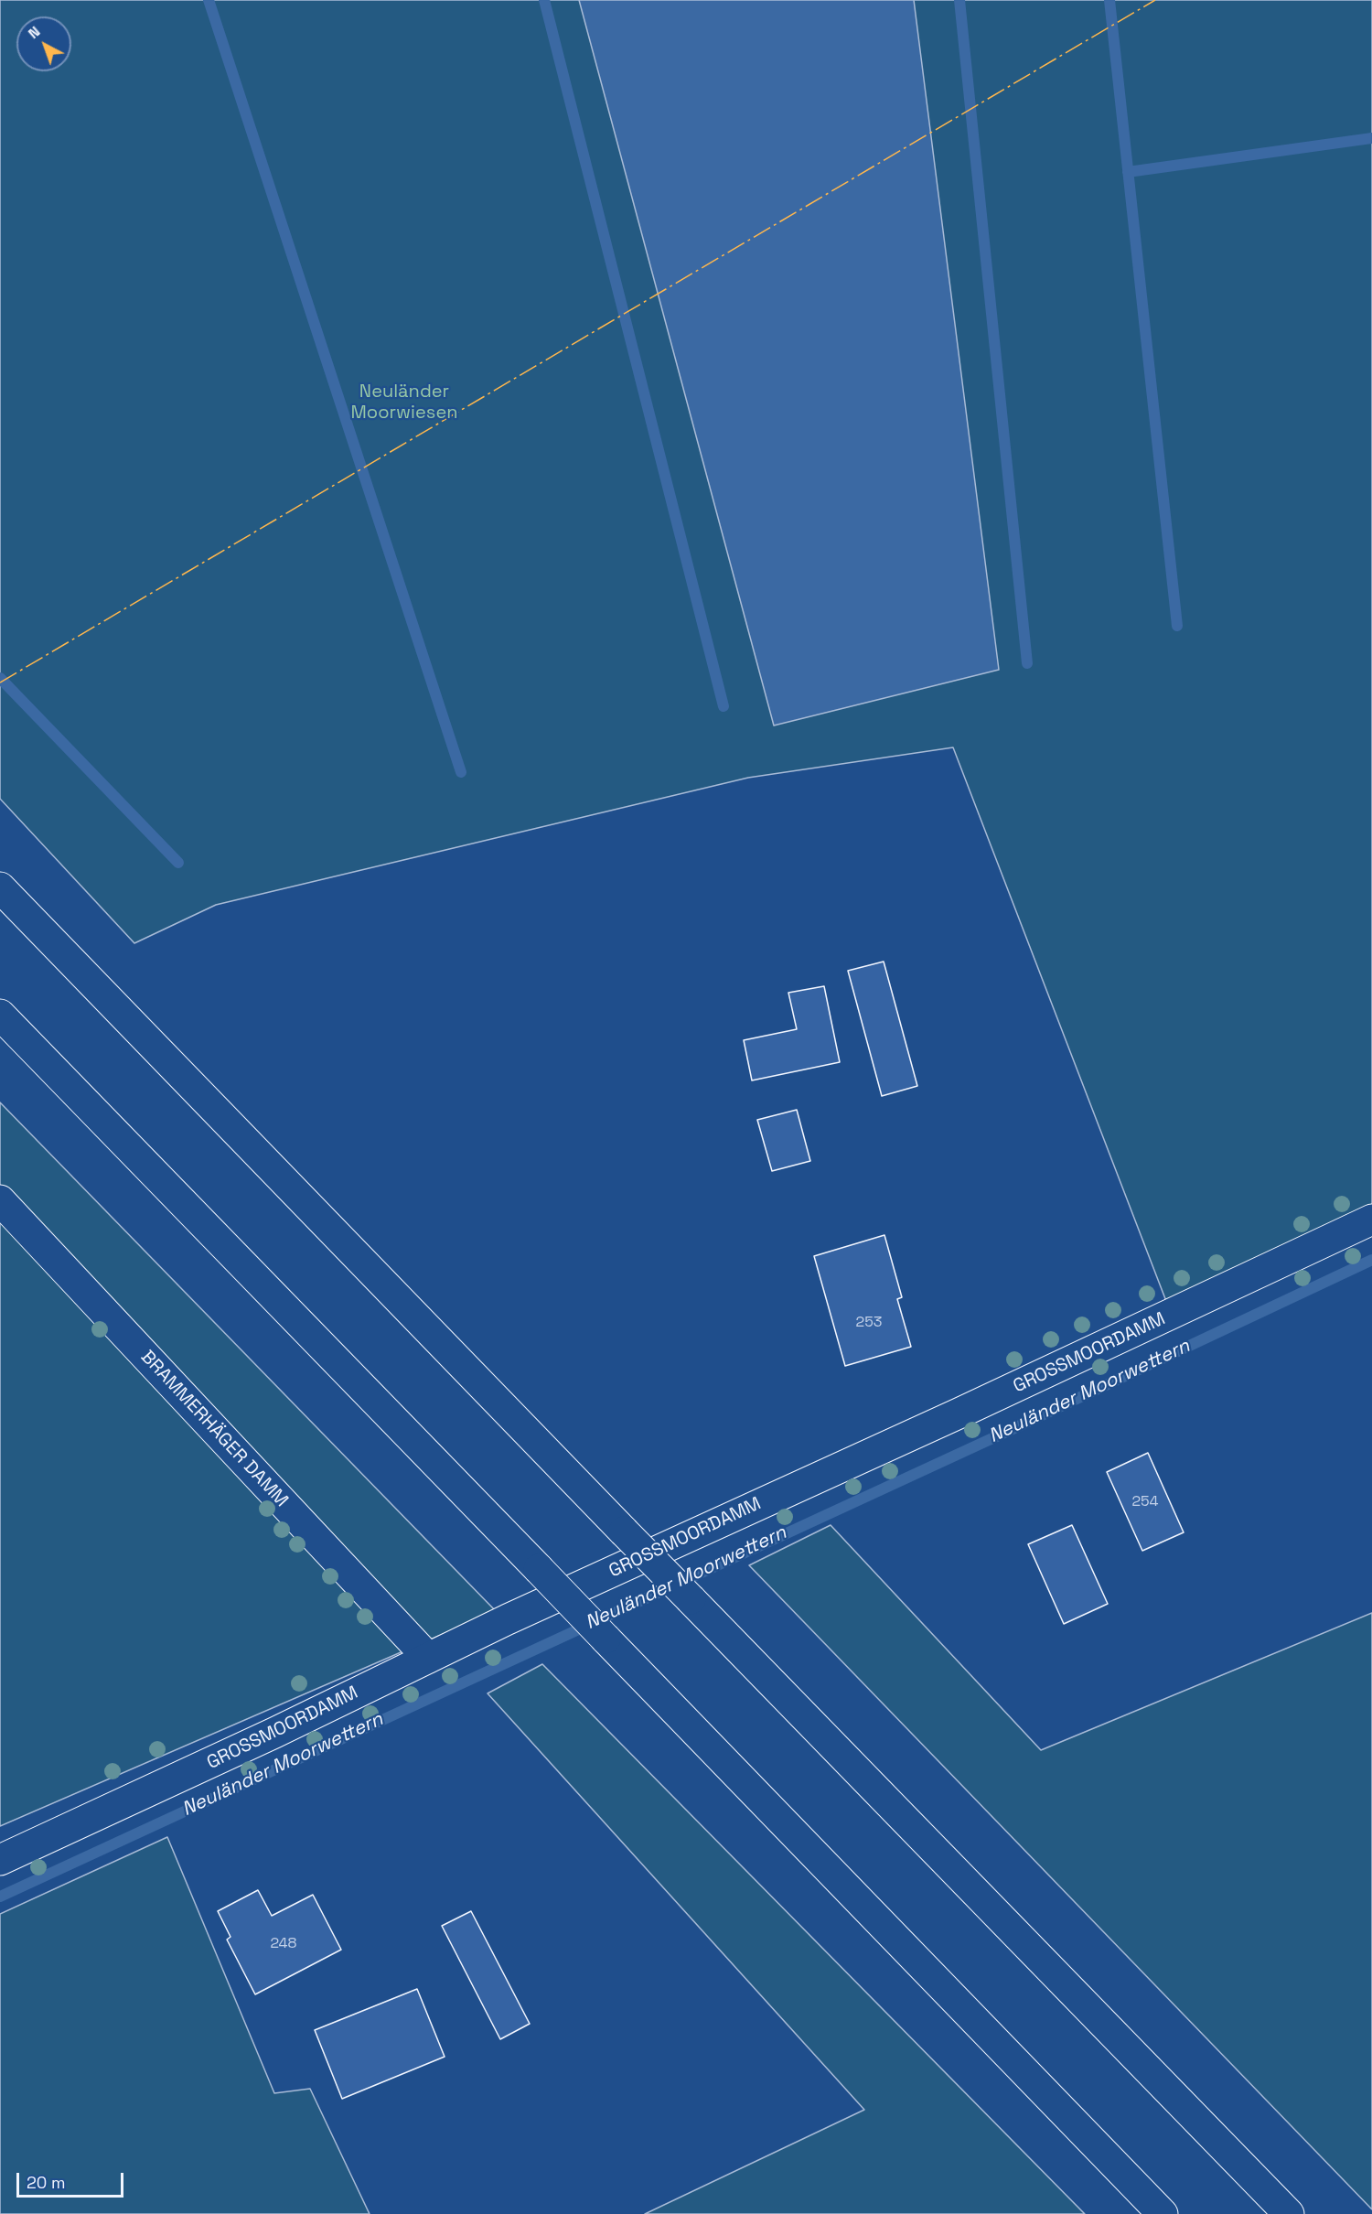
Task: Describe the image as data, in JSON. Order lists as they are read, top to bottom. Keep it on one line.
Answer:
{"streets":{"main road":["GROSSMOORDAMM","BRAMMERHÄGER DAMM"]},"crossings":[["GROSSMOORDAMM","BRAMMERHÄGER DAMM"]],"water":["Neuländer Moorwettern"],"parks":["Neuländer Moorwiesen"],"house_numbers":["253","254","248"],"scale_bar":"20 m","north":"top left"}
